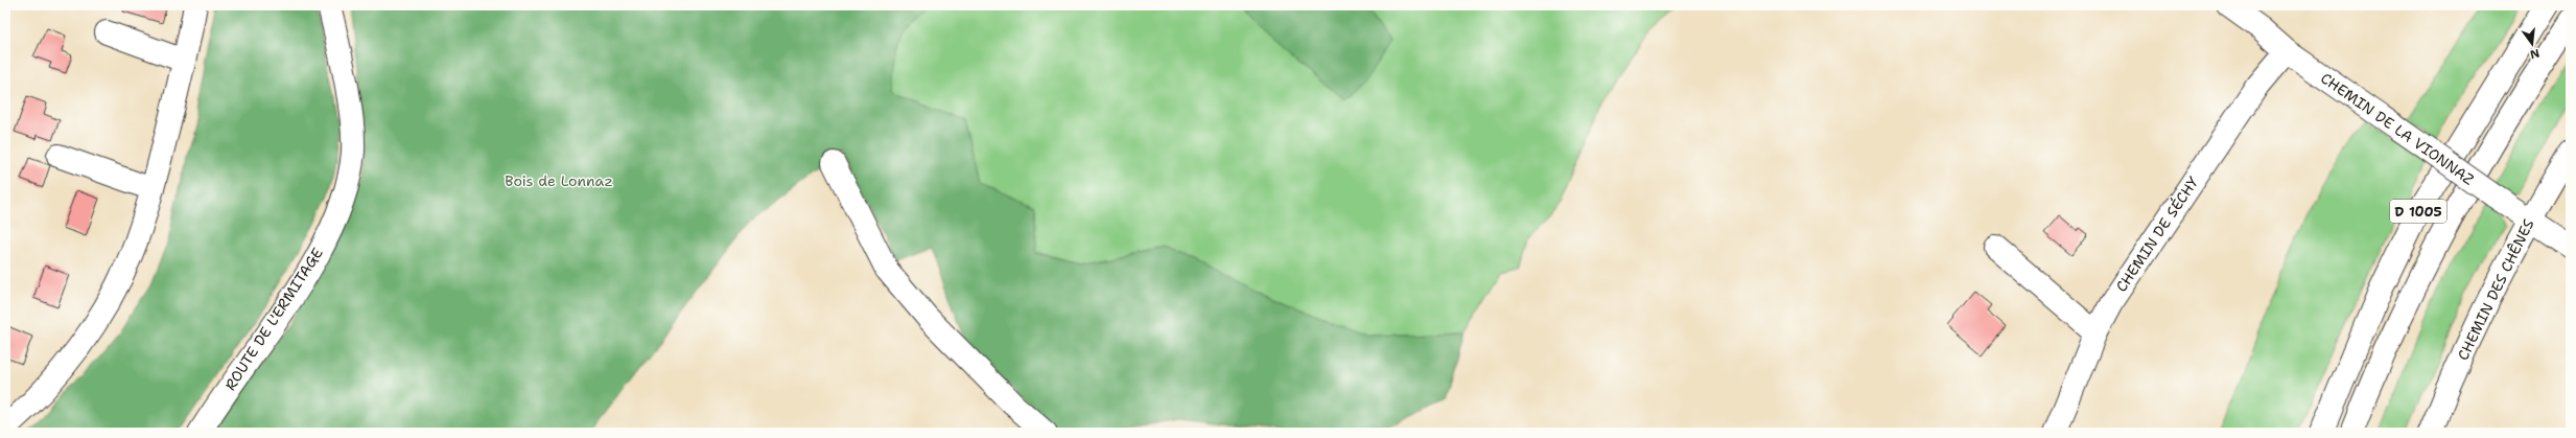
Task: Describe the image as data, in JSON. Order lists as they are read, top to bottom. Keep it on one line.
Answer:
{"streets":{"main road":["CHEMIN DE LA VIONNAZ","D 1005","CHEMIN DE SÉCHY","CHEMIN DES CHÊNES","ROUTE DE L'ERMITAGE"]},"crossings":[["CHEMIN DE LA VIONNAZ","CHEMIN DE SÉCHY"],["CHEMIN DE LA VIONNAZ","CHEMIN DES CHÊNES"]],"parks":["Bois de Lonnaz"],"north":"bottom"}
